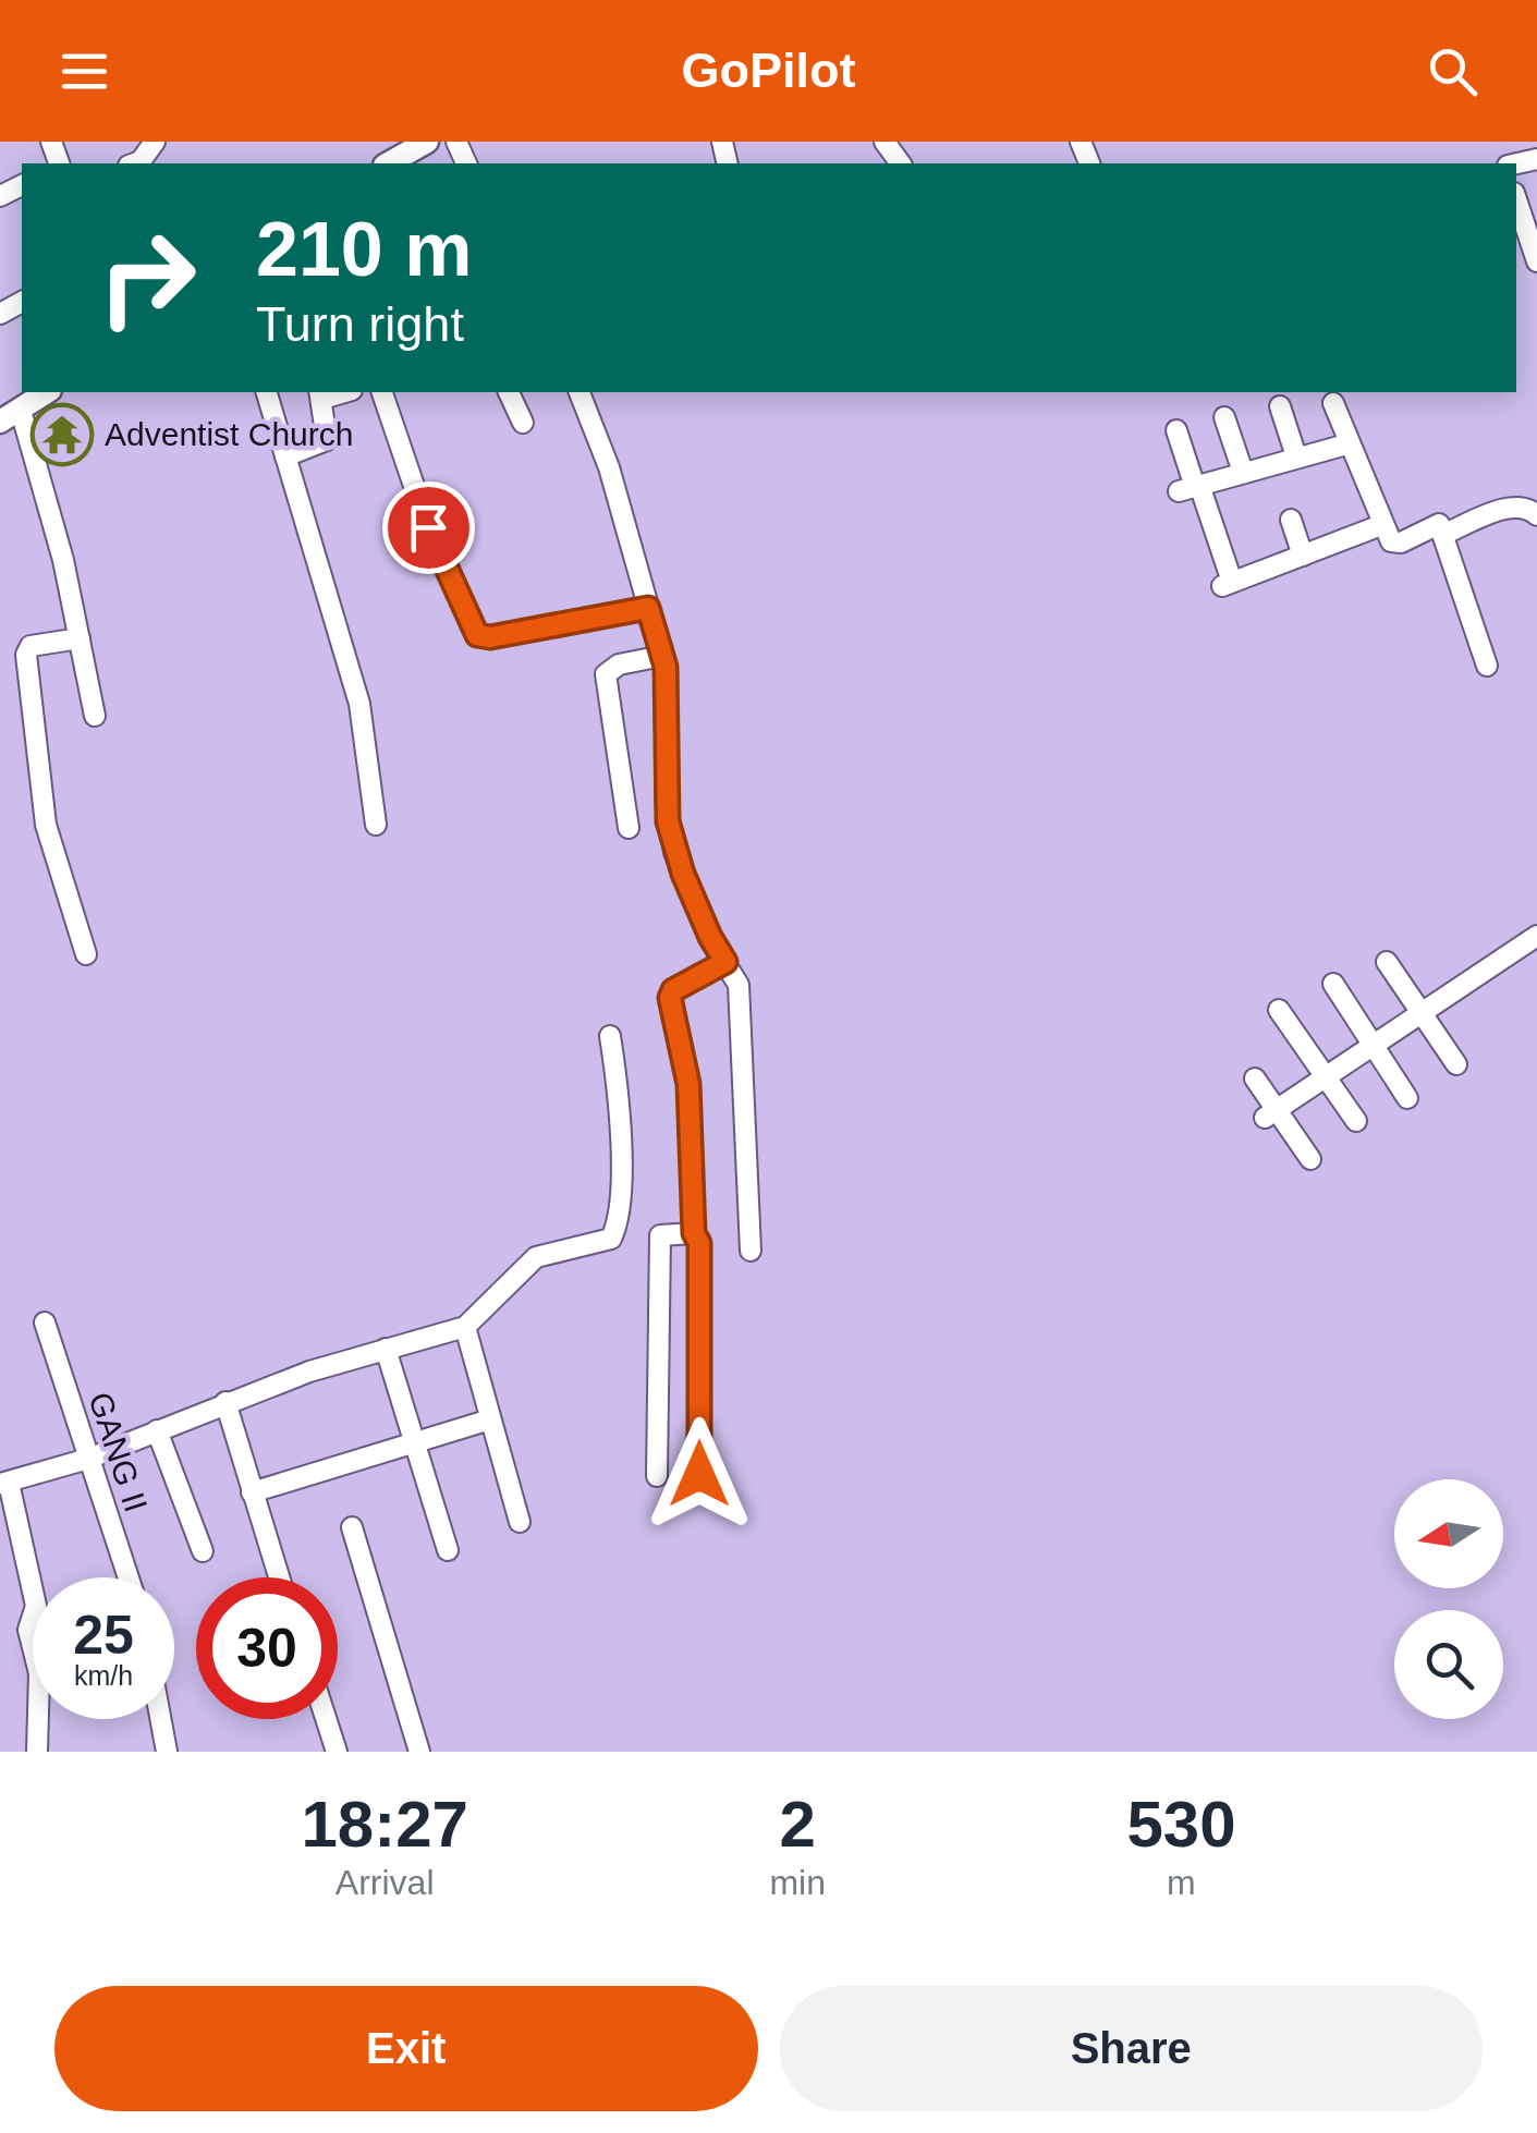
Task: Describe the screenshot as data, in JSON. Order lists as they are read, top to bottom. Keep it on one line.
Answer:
{"streets":{"street":["GANG II"]},"places":{"temple":["Adventist Church"]},"north":"left","page":{"header":"GoPilot","turn":["210 m","Turn right"],"speed":"25 km/h","limit":"30","eta":["18:27","Arrival","2","min","530","m"],"buttons":["Exit","Share"]}}
